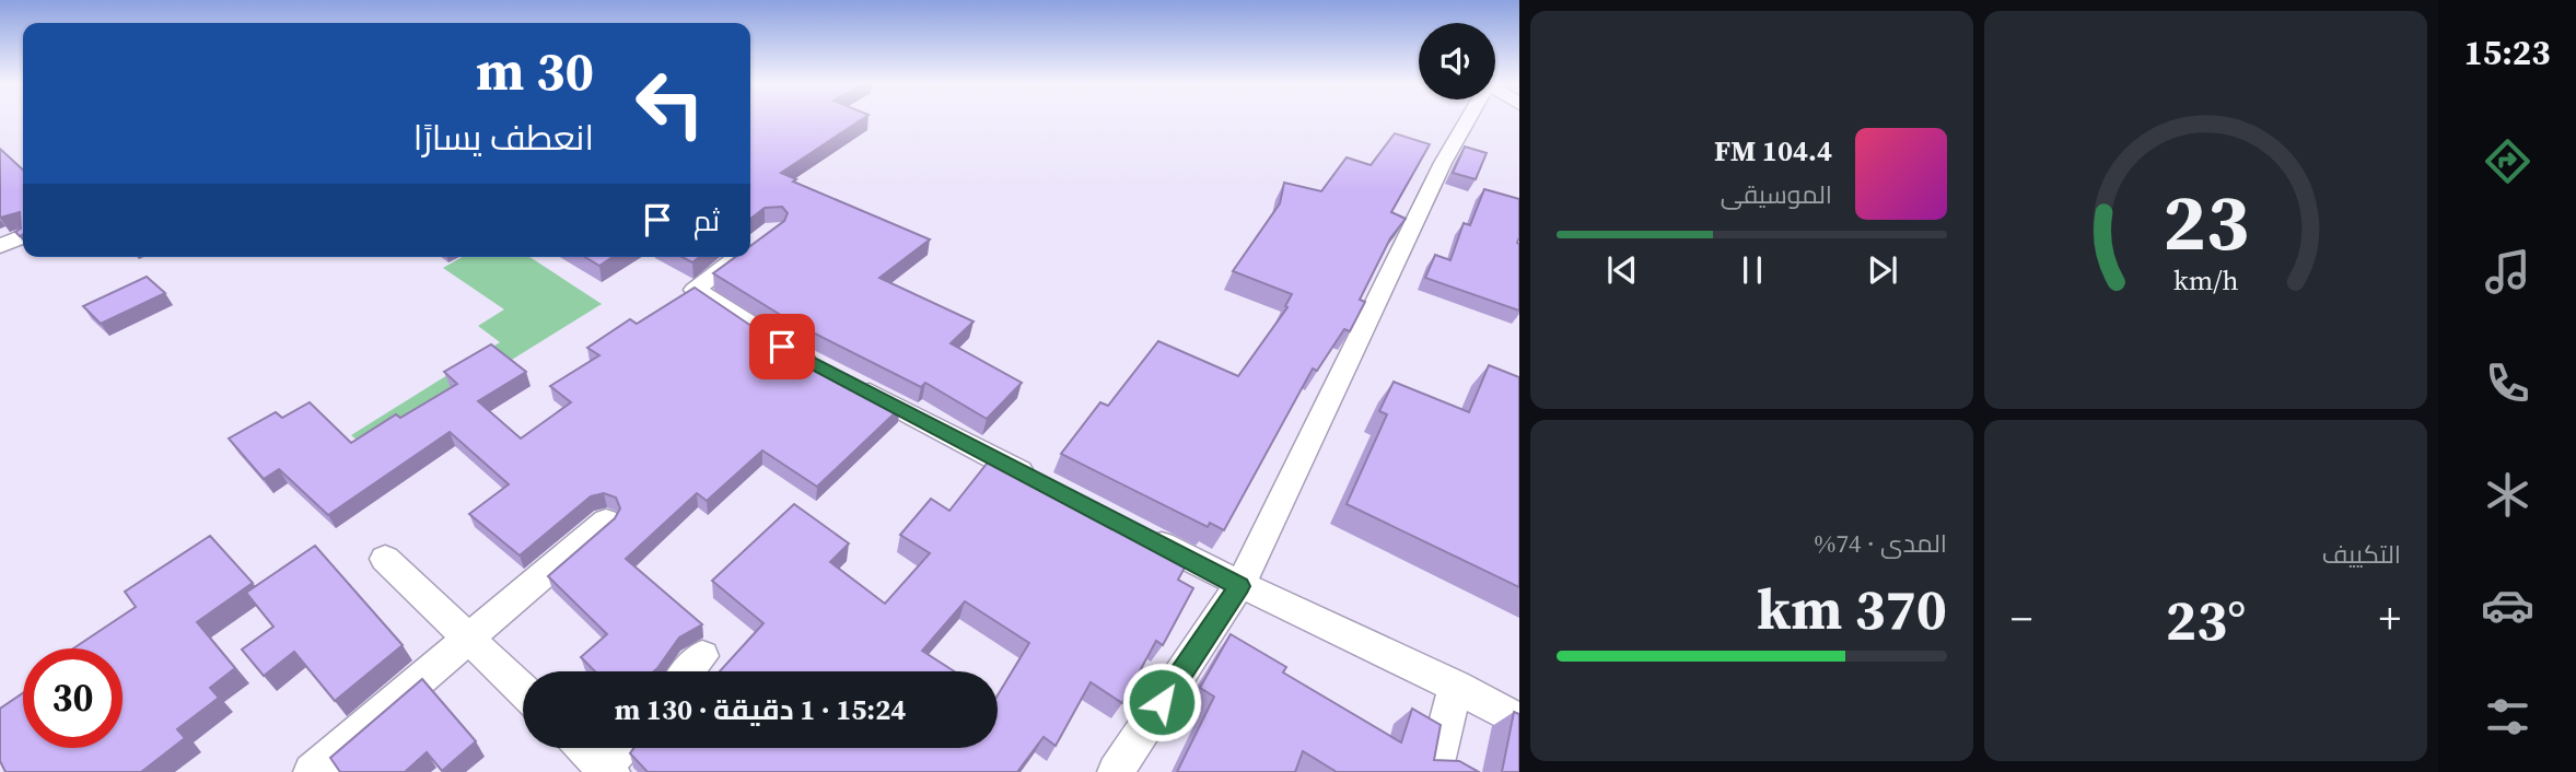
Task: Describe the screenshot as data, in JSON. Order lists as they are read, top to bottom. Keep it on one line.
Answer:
{"page":{"tabs":"15:23","turn":["30 m","انعطف يسارًا"],"song":["104.4 FM","الموسيقى"],"then":"ثم","tile":["التكييف",["المدى · 74%","370 km"]],"heat":["−","23°","+"],"limit":"30","trip":"15:24 · 1 دقيقة · 130 m","gauge":["23","km/h"]}}
